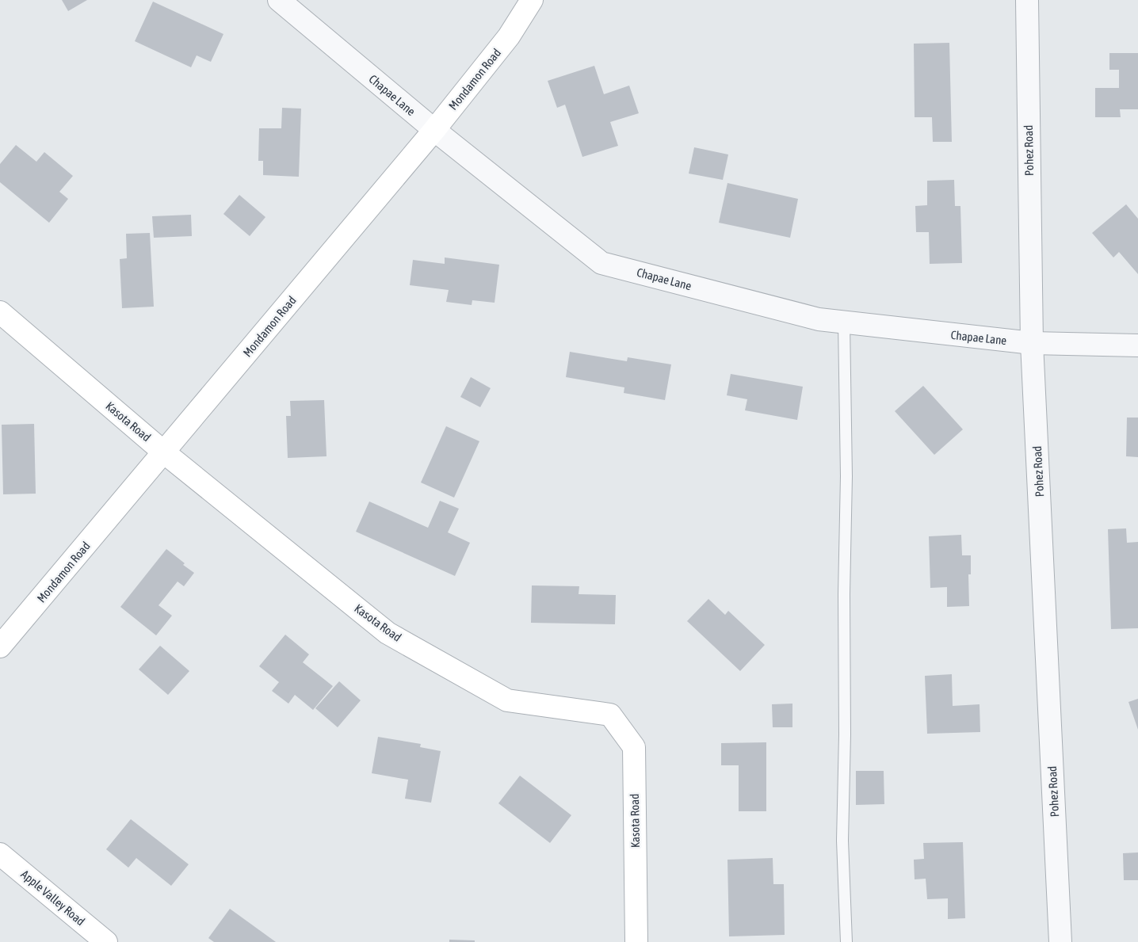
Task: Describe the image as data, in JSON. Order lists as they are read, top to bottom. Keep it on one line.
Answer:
{"streets":{"street":["Mondamon Road","Chapae Lane","Pohez Road","Kasota Road","Apple Valley Road"]},"crossings":[["Mondamon Road","Chapae Lane"],["Mondamon Road","Kasota Road"],["Chapae Lane","Pohez Road"]]}
